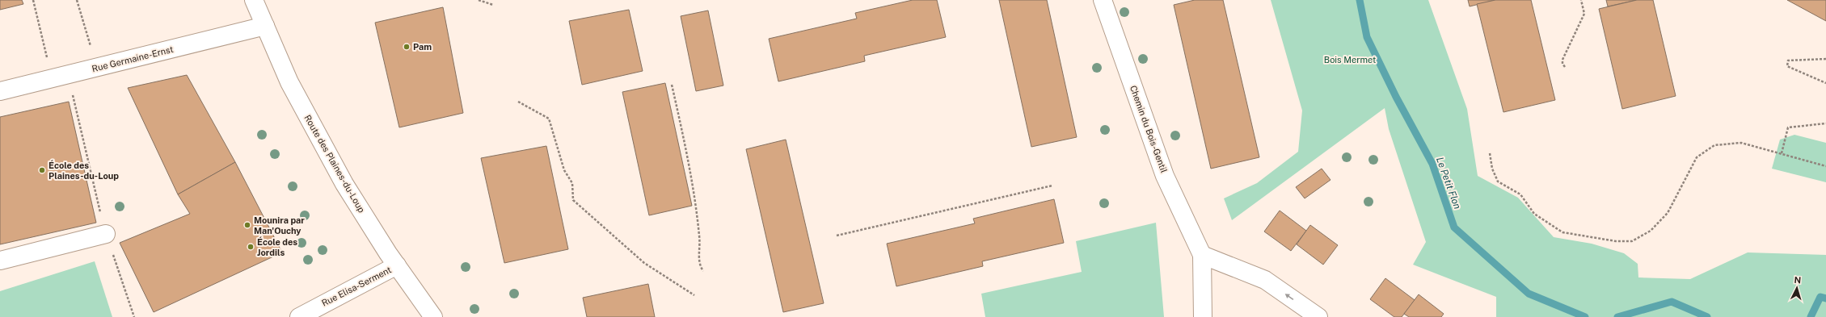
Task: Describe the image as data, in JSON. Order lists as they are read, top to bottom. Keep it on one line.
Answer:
{"streets":{"street":["Rue Germaine-Ernst","Chemin du Bois-Gentil","Route des Plaines-du-Loup","Rue Elisa-Serment"]},"crossings":[["Rue Germaine-Ernst","Route des Plaines-du-Loup"],["Route des Plaines-du-Loup","Rue Elisa-Serment"]],"water":["Le Petit Flon"],"parks":["Bois Mermet"],"places":["Pam","École des Plaines-du-Loup","Mounira par Man'Ouchy","École des Jordils"],"north":"top"}
